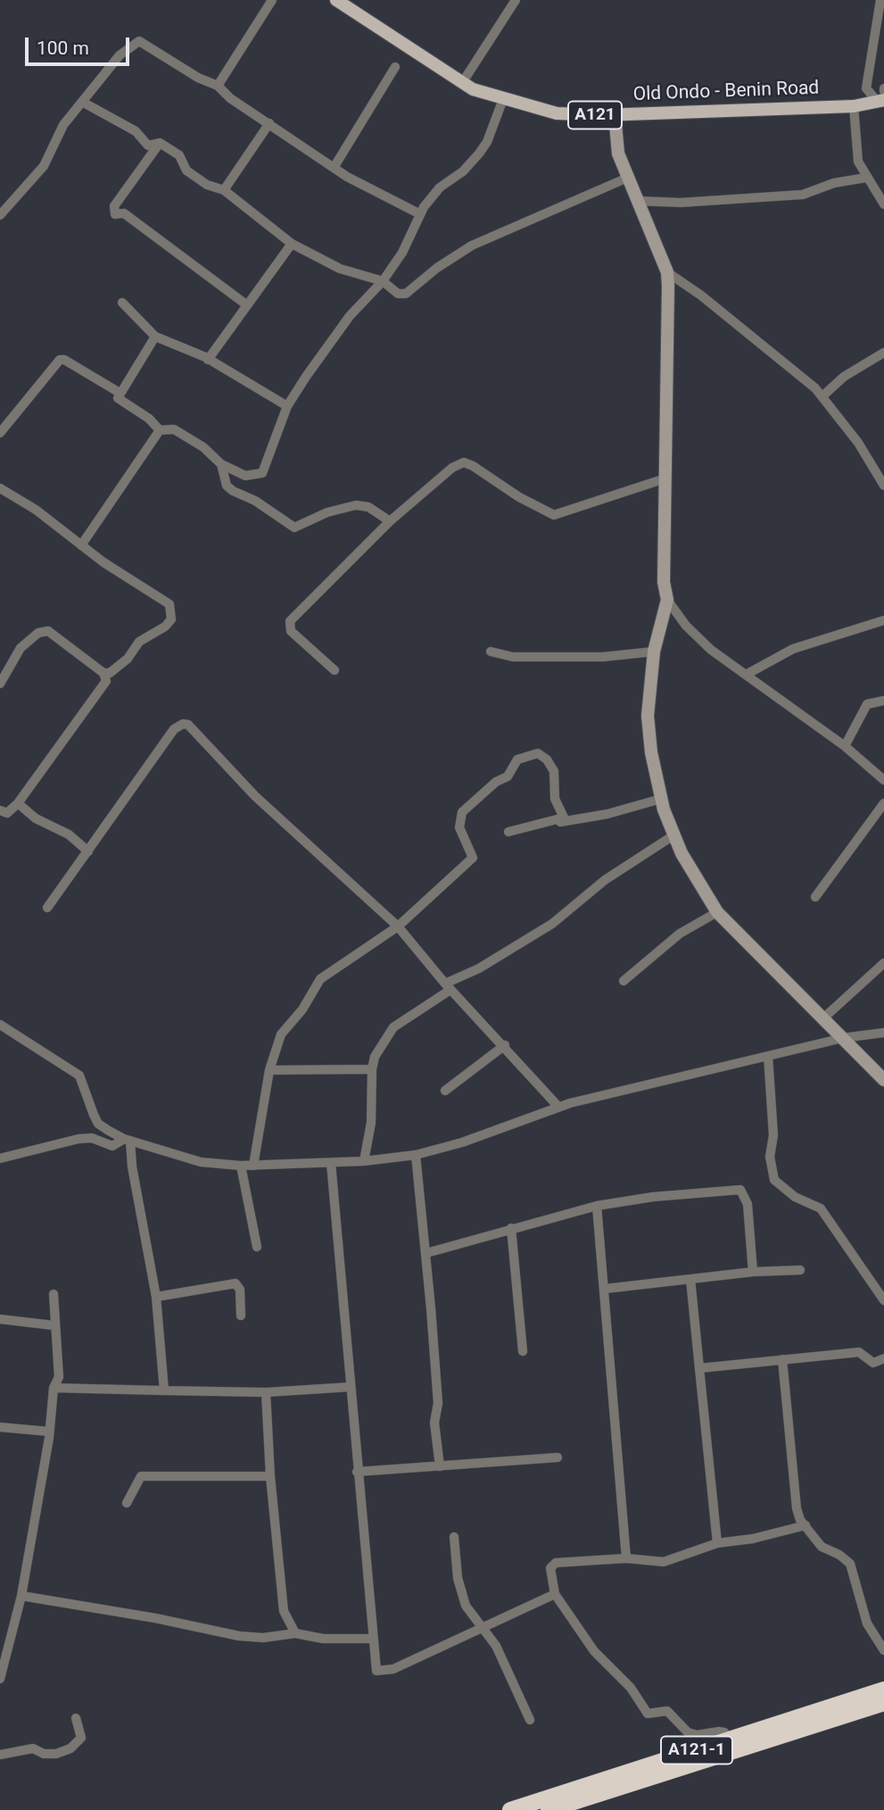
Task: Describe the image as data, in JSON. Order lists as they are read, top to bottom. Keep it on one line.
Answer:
{"streets":{"highway":["A121-1"],"main road":["Old Ondo - Benin Road","A121"]},"scale_bar":"100 m"}
